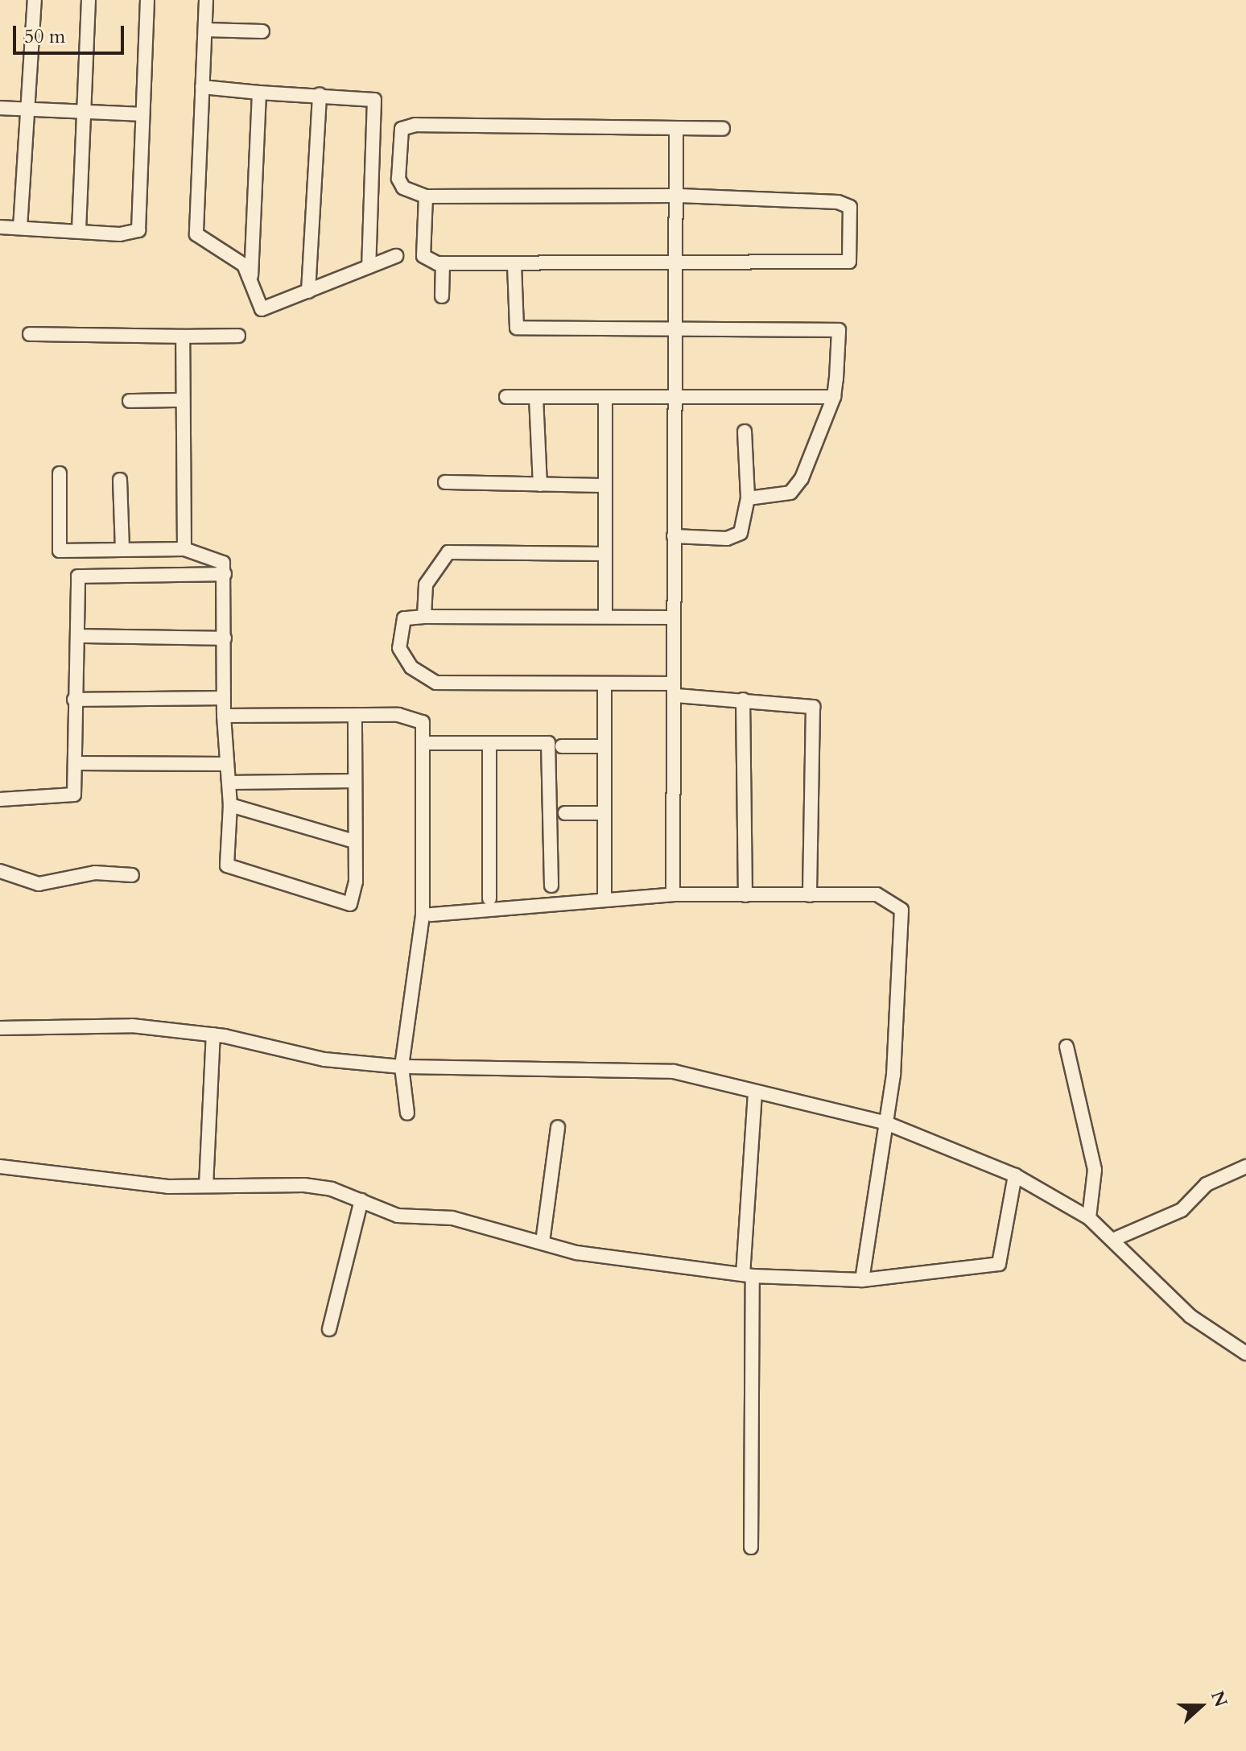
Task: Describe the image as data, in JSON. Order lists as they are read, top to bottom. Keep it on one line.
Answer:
{"scale_bar":"50 m","north":"right"}
